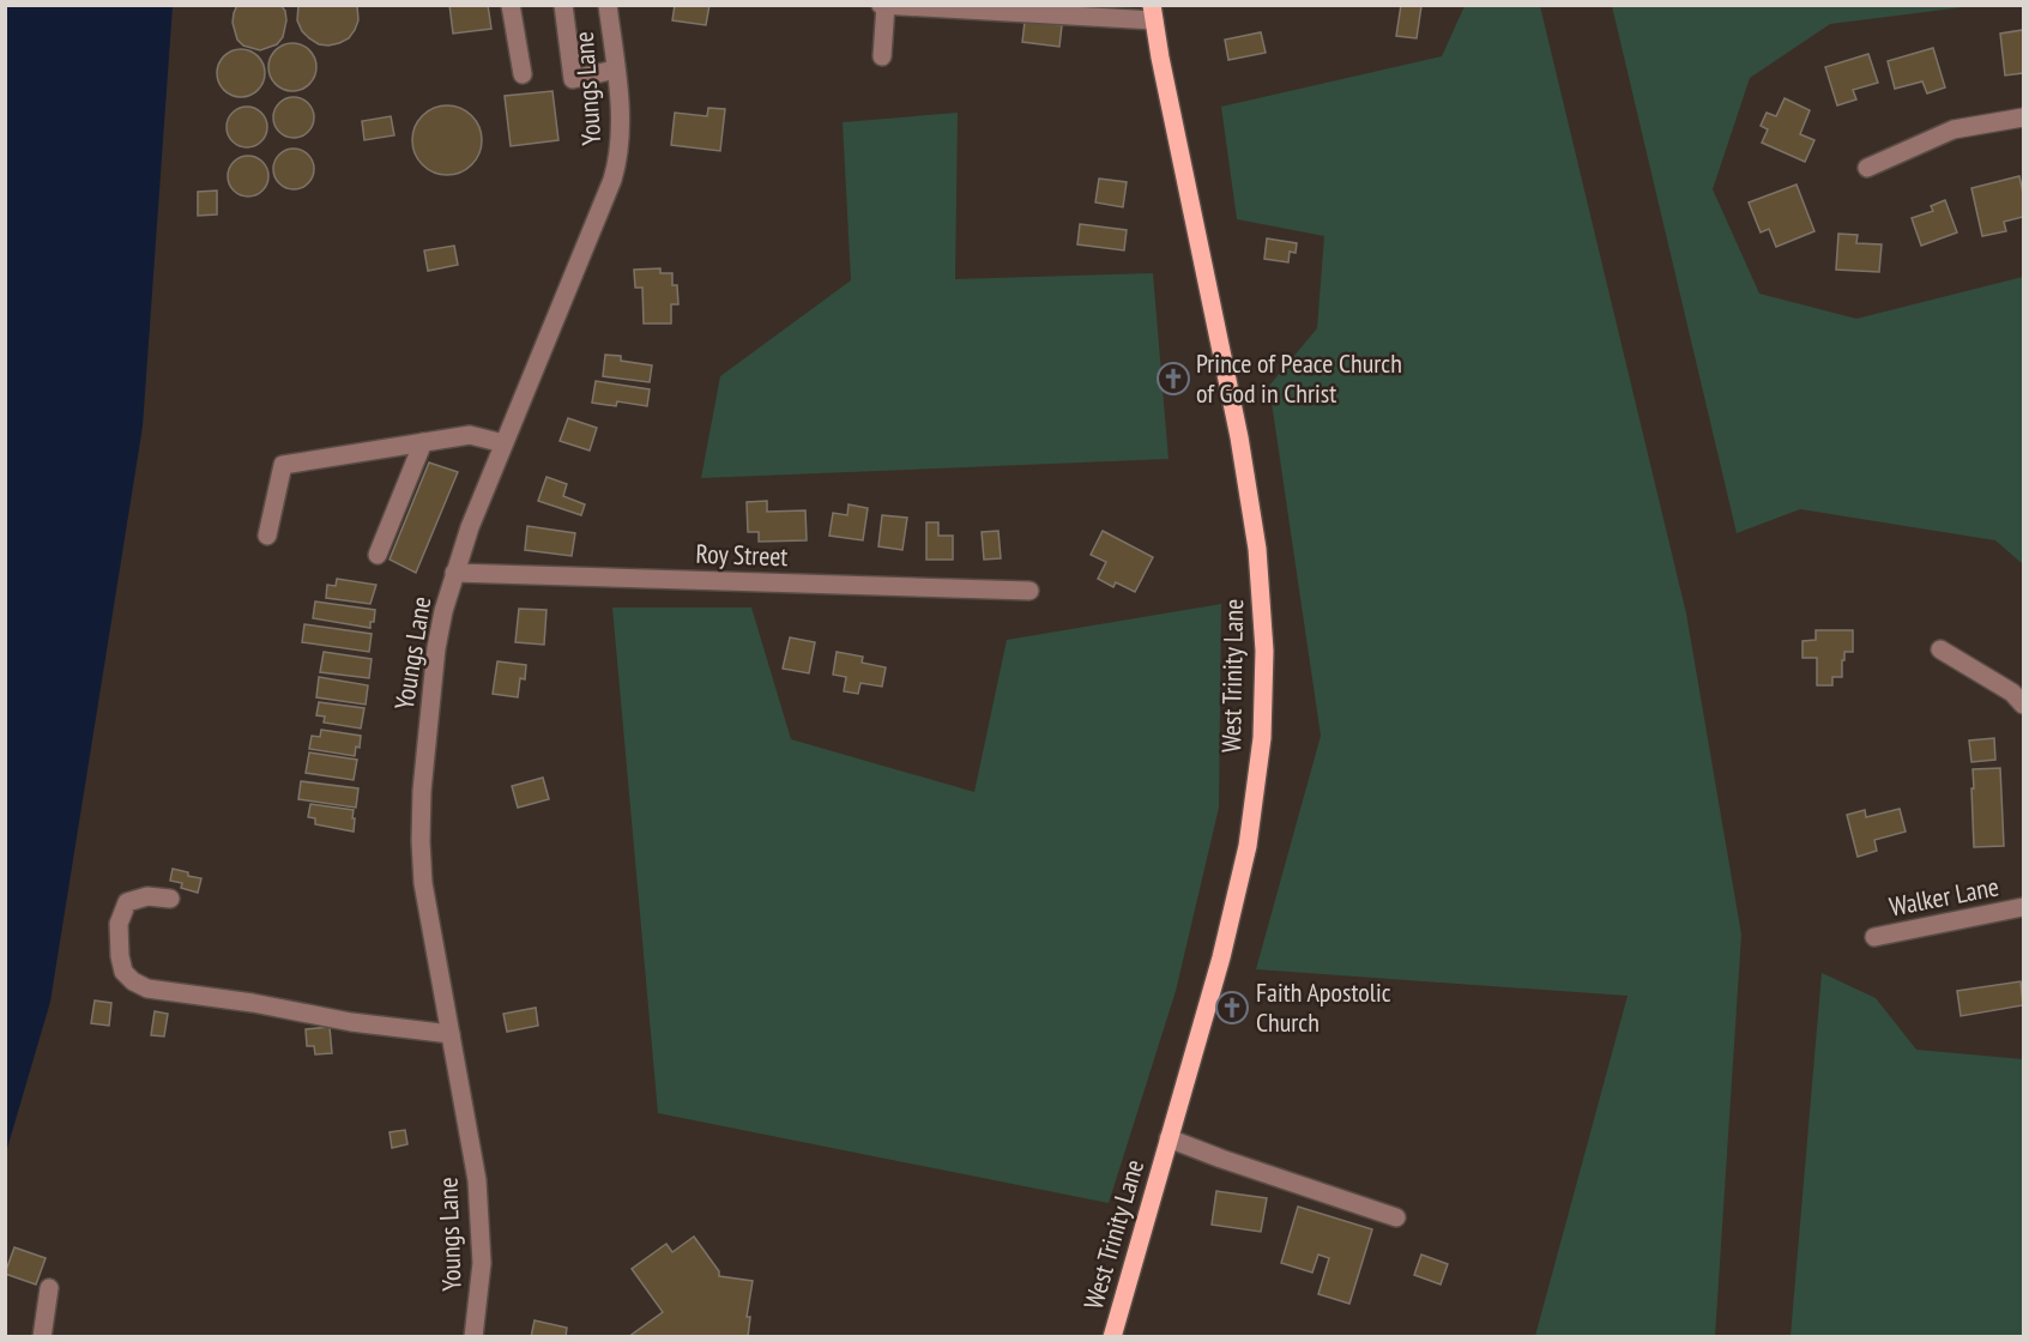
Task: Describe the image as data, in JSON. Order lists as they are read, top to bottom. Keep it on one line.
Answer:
{"streets":{"main road":["West Trinity Lane"],"street":["Youngs Lane","Roy Street","Walker Lane"]},"crossings":[["Youngs Lane","Roy Street"]],"places":{"church":["Prince of Peace Church of God in Christ","Faith Apostolic Church"]}}
